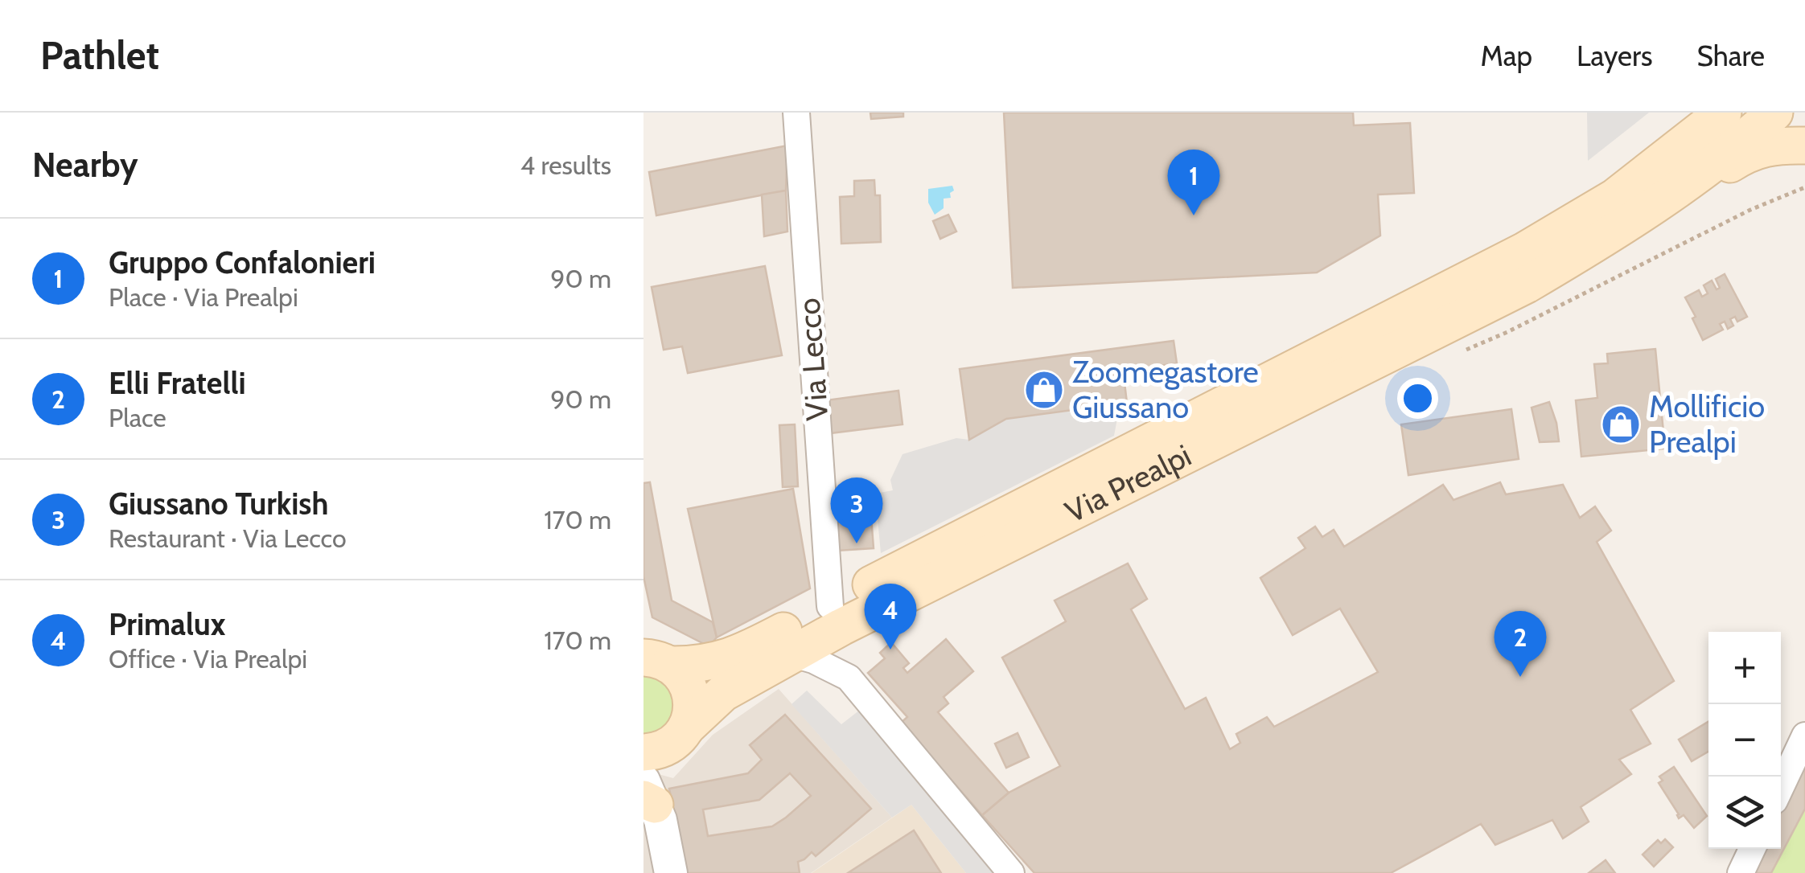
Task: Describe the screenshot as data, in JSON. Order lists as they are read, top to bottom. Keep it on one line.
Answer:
{"streets":{"main road":["Via Prealpi"],"street":["Via Lecco"]},"crossings":[["Via Lecco","Via Prealpi"]],"places":{"shop":["Zoomegastore Giussano","Mollificio Prealpi"]},"page":{"header":"Pathlet","nav":["Map","Layers","Share"],"heading":["Nearby","4 results"],"pins":["1","3","4","2"],"list":[{"mark":"1","name":"Gruppo Confalonieri","note":"Place · Via Prealpi","value":"90 m"},{"mark":"2","name":"Elli Fratelli","note":"Place","value":"90 m"},{"mark":"3","name":"Giussano Turkish","note":"Restaurant · Via Lecco","value":"170 m"},{"mark":"4","name":"Primalux","note":"Office · Via Prealpi","value":"170 m"}],"map_buttons":["+","−"]}}
